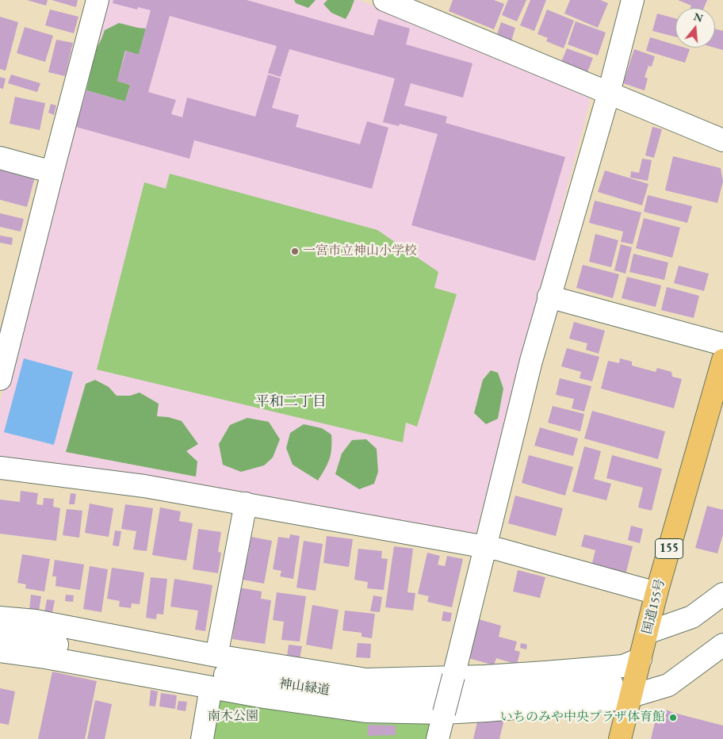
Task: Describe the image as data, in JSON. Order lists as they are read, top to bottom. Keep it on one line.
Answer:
{"streets":{"highway":["155","国道155号"],"street":["神山緑道"]},"districts":["平和二丁目"],"parks":["南木公園"],"places":["一宮市立神山小学校","いちのみや中央プラザ体育館"],"north":"top"}
